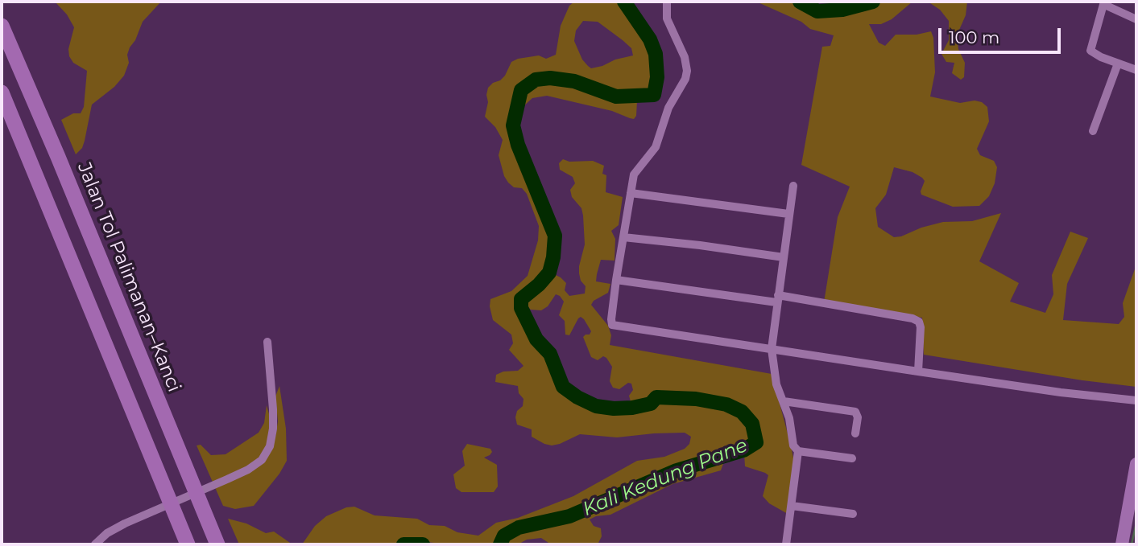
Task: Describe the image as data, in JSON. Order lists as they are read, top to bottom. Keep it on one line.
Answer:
{"streets":{"highway":["Jalan Tol Palimanan–Kanci"]},"water":["Kali Kedung Pane"],"scale_bar":"100 m"}
